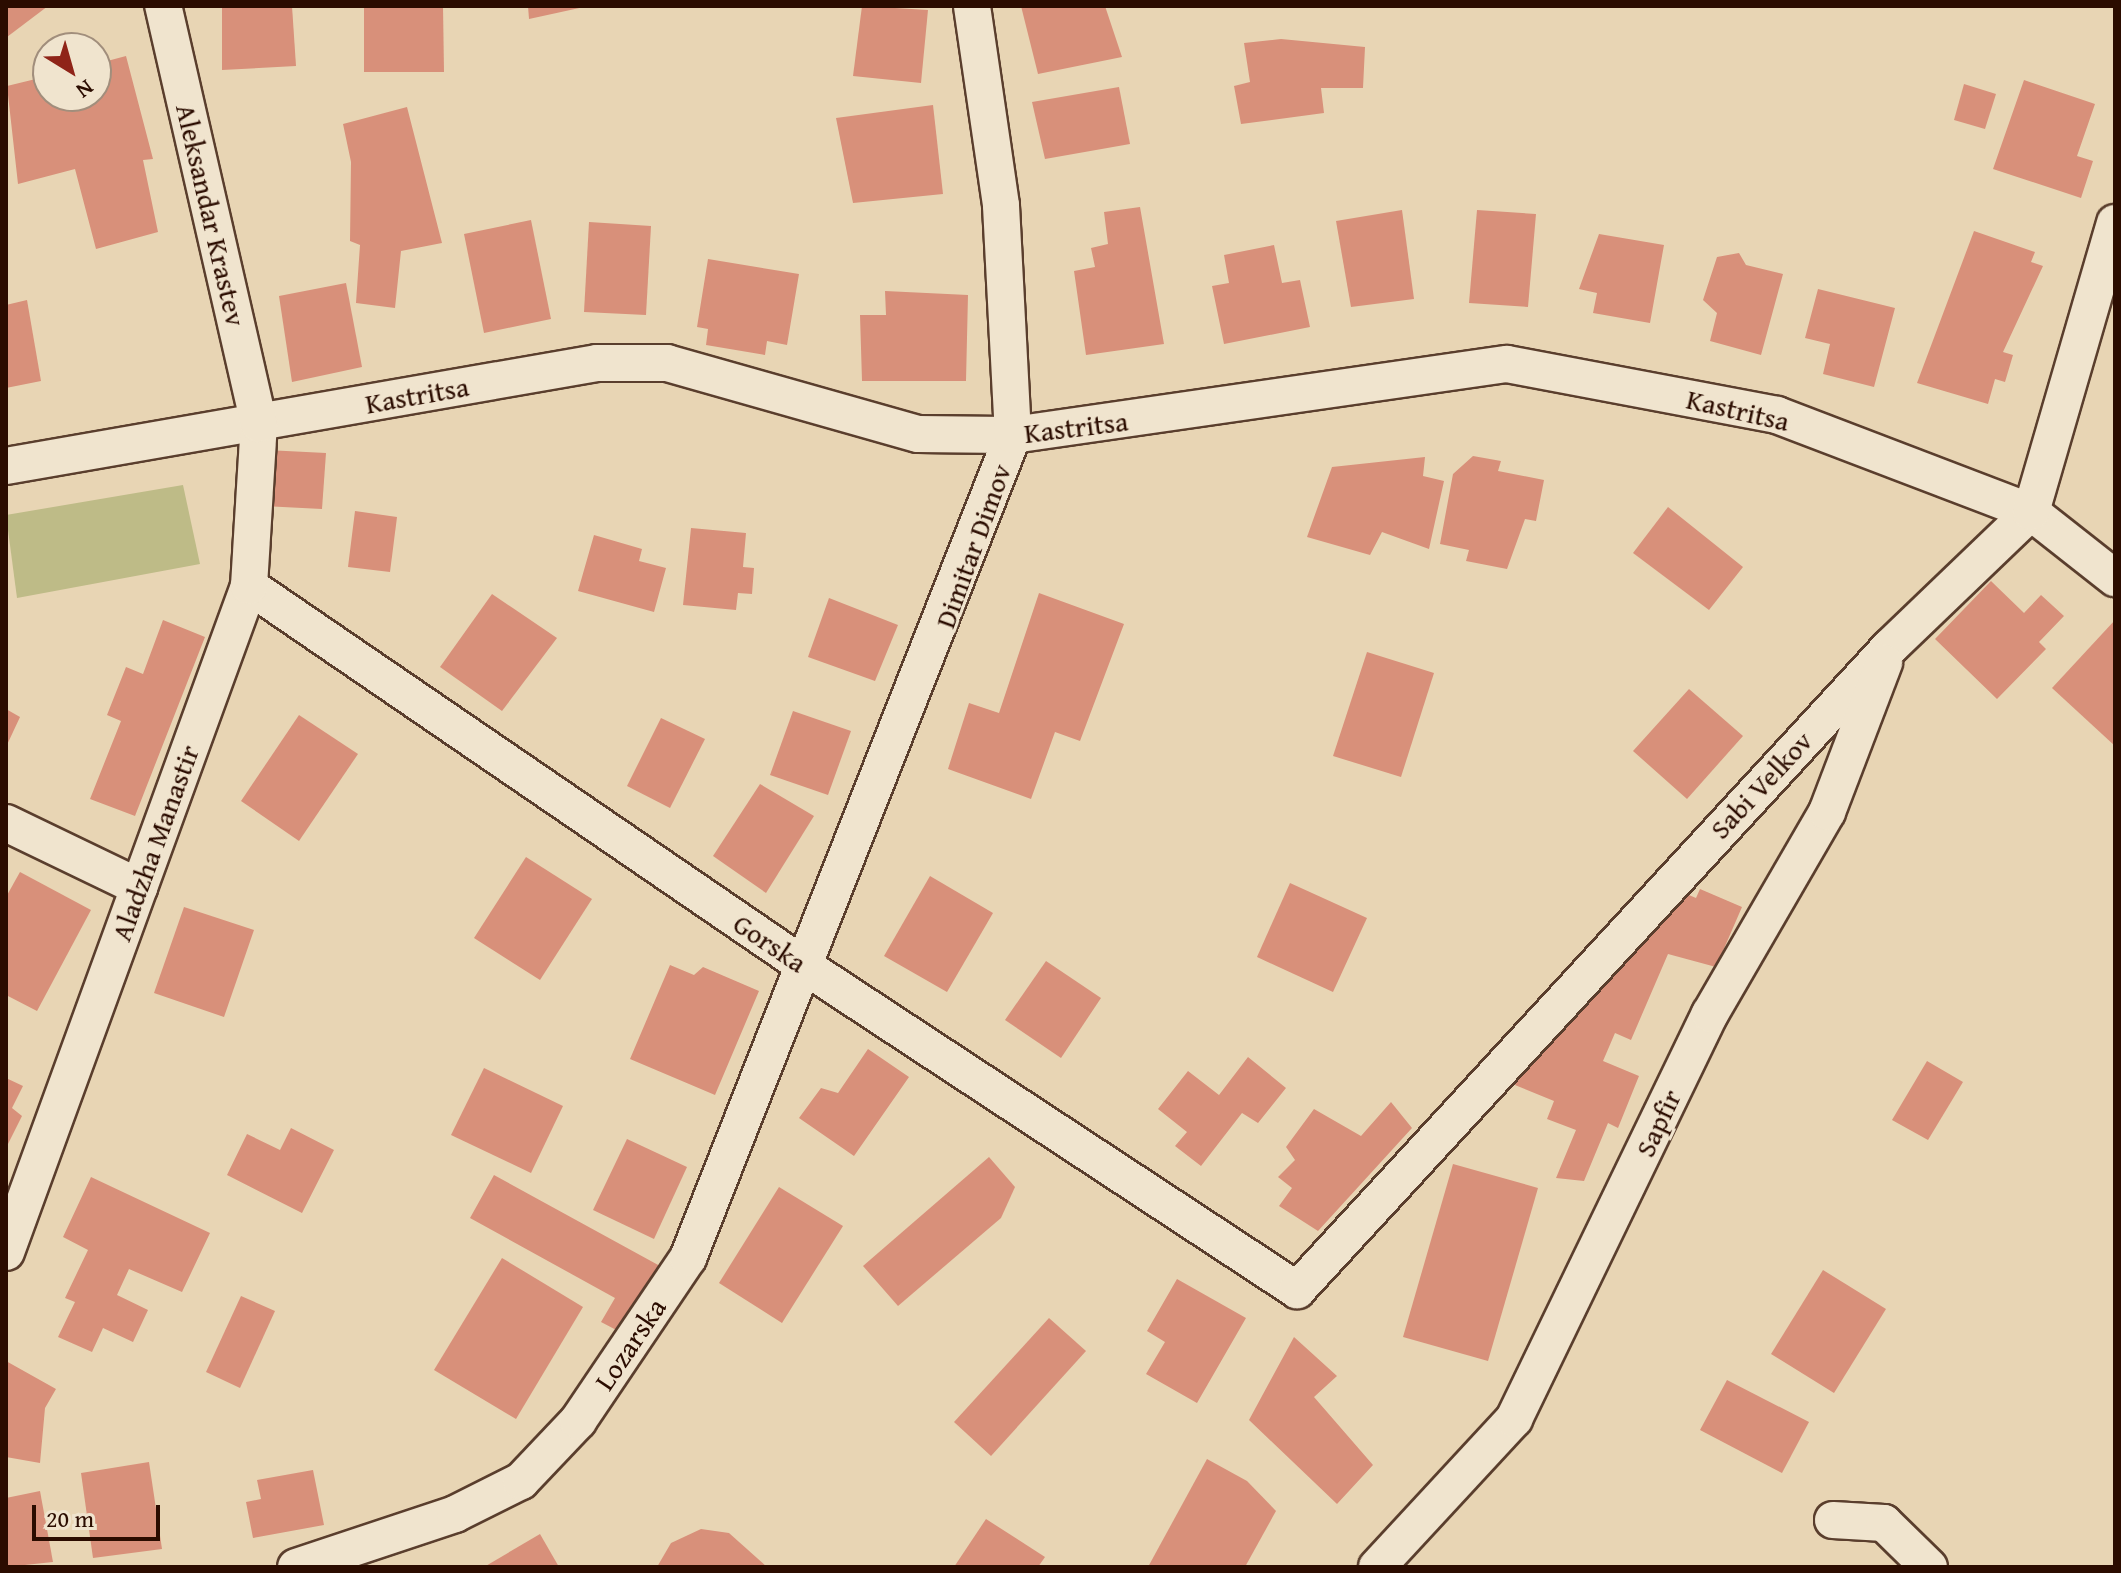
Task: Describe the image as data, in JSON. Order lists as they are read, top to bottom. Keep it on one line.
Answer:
{"streets":{"street":["Aleksandar Krastev","Kastritsa","Dimitar Dimov","Sabi Velkov","Aladzha Manastir","Gorska","Sapfir","Lozarska"]},"crossings":[["Aleksandar Krastev","Kastritsa"],["Aleksandar Krastev","Aladzha Manastir"],["Kastritsa","Dimitar Dimov"],["Kastritsa","Sabi Velkov"],["Kastritsa","Aladzha Manastir"],["Dimitar Dimov","Gorska"],["Dimitar Dimov","Lozarska"],["Sabi Velkov","Gorska"],["Sabi Velkov","Sapfir"],["Aladzha Manastir","Gorska"],["Gorska","Lozarska"]],"scale_bar":"20 m","north":"bottom right"}
